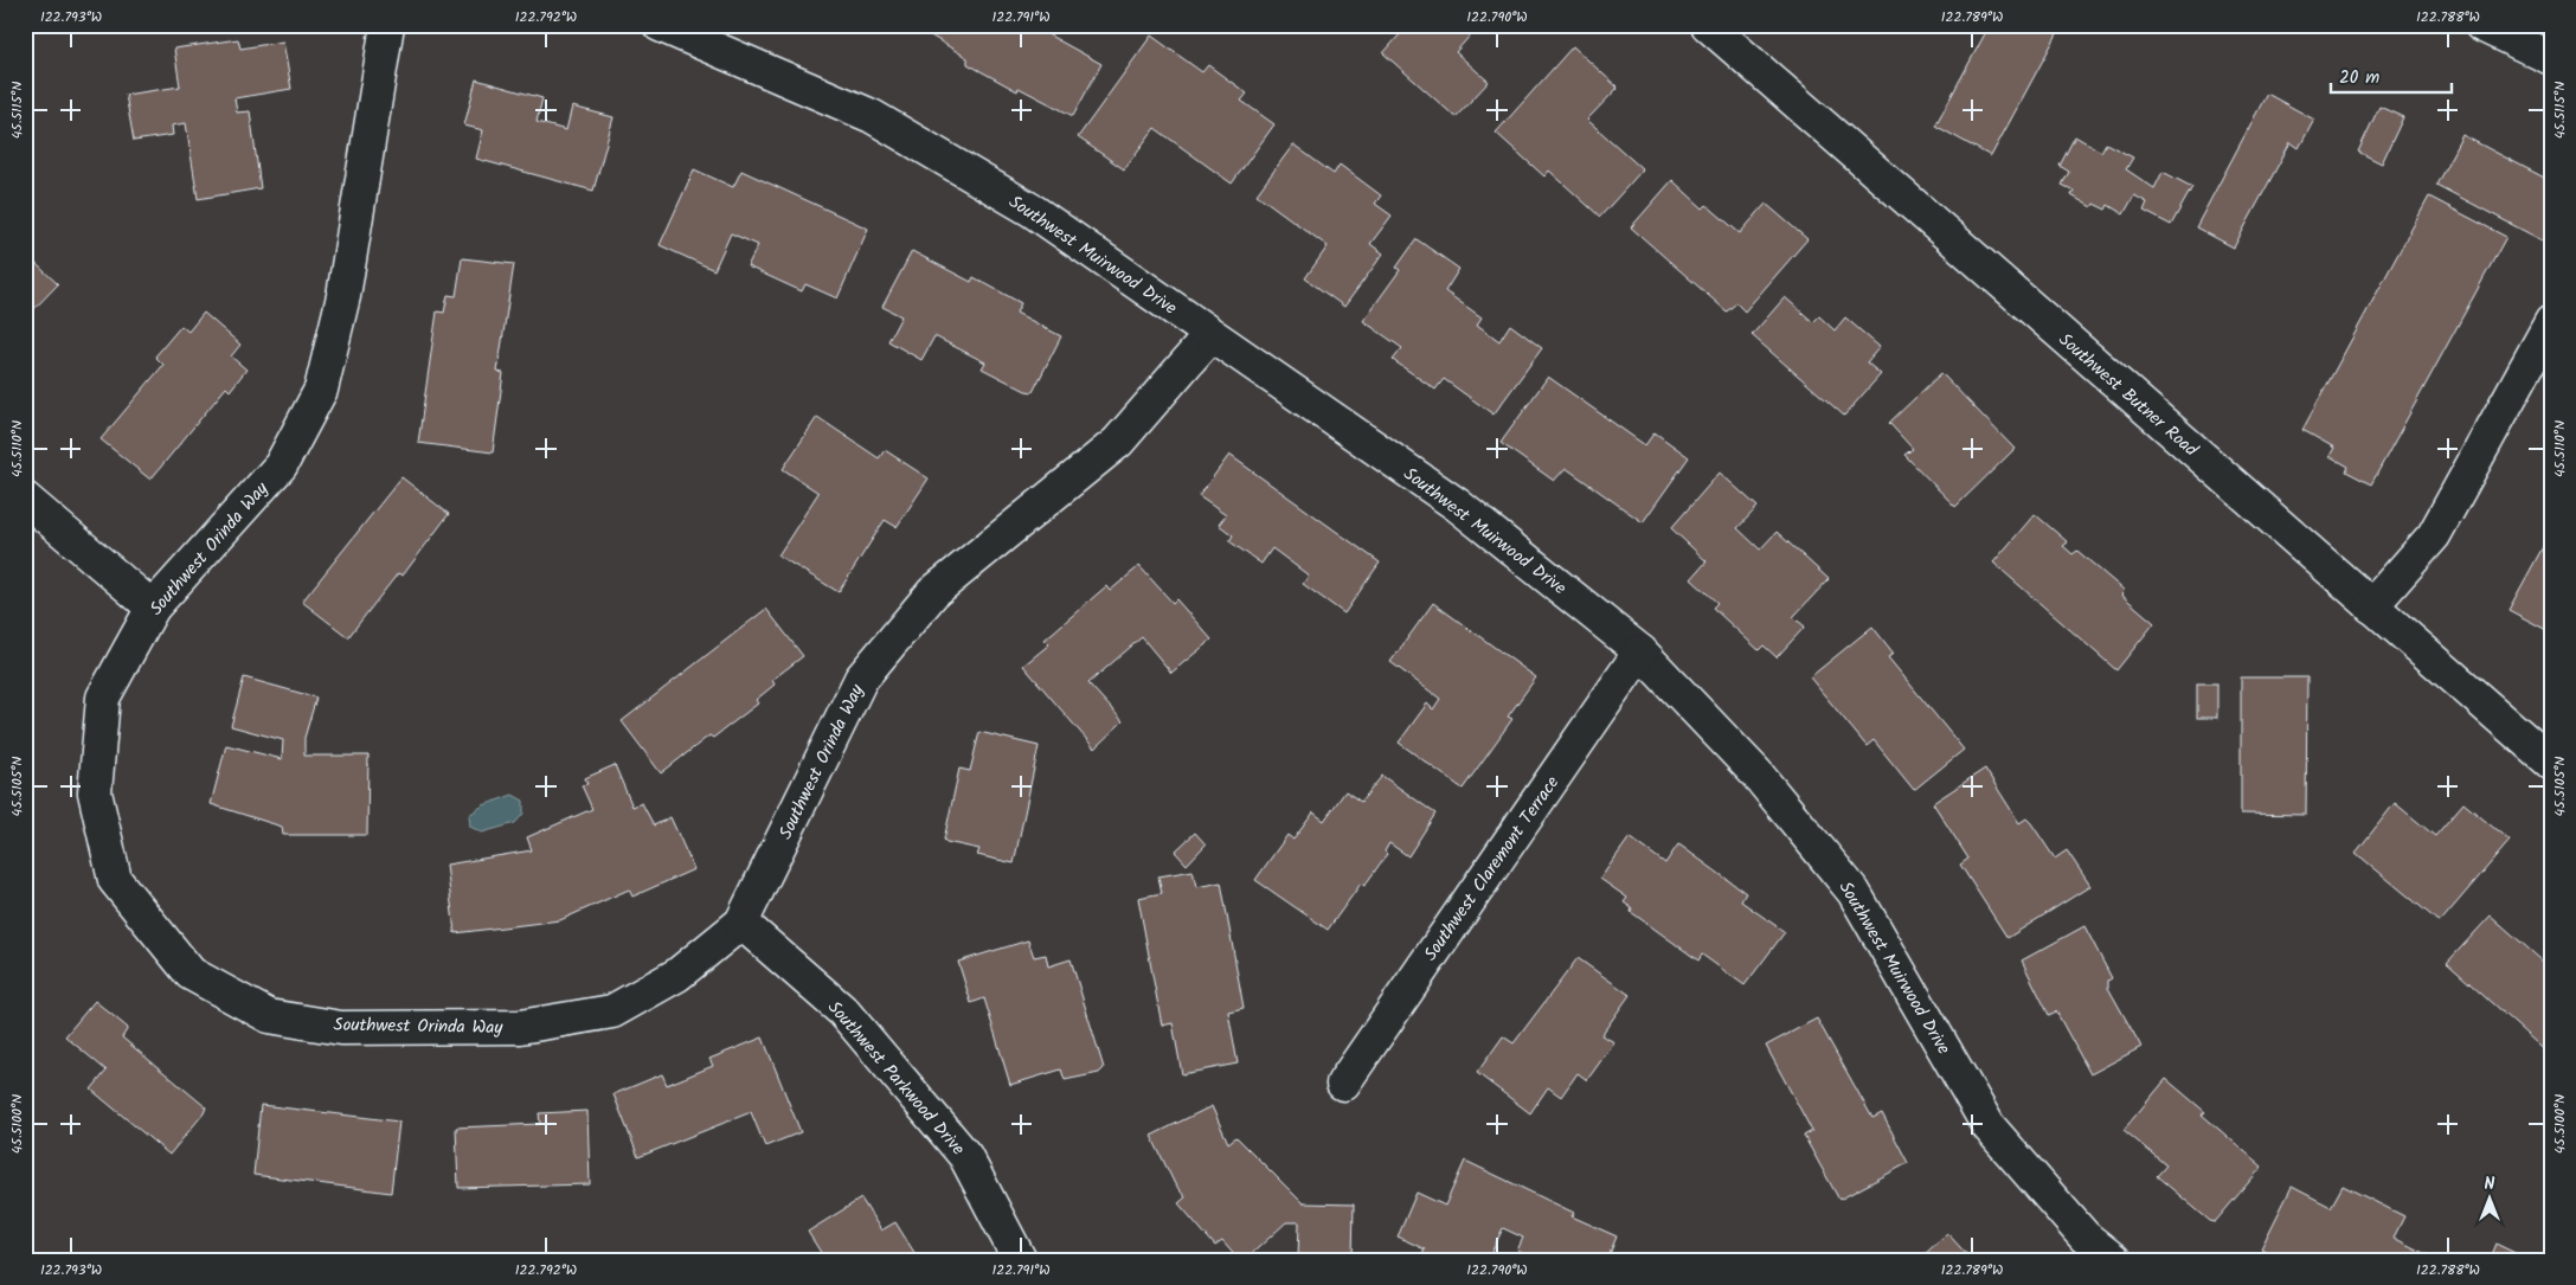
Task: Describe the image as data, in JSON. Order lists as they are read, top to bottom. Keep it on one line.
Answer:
{"streets":{"main road":["Southwest Muirwood Drive","Southwest Butner Road","Southwest Orinda Way","Southwest Claremont Terrace","Southwest Parkwood Drive"]},"crossings":[["Southwest Muirwood Drive","Southwest Orinda Way"],["Southwest Muirwood Drive","Southwest Claremont Terrace"],["Southwest Orinda Way","Southwest Parkwood Drive"]],"scale_bar":"20 m","north":"top","coordinates":["122.793°W","122.792°W","122.791°W","122.790°W","122.789°W","122.788°W","45.5115°N","45.5110°N","45.5105°N","45.5100°N"]}
